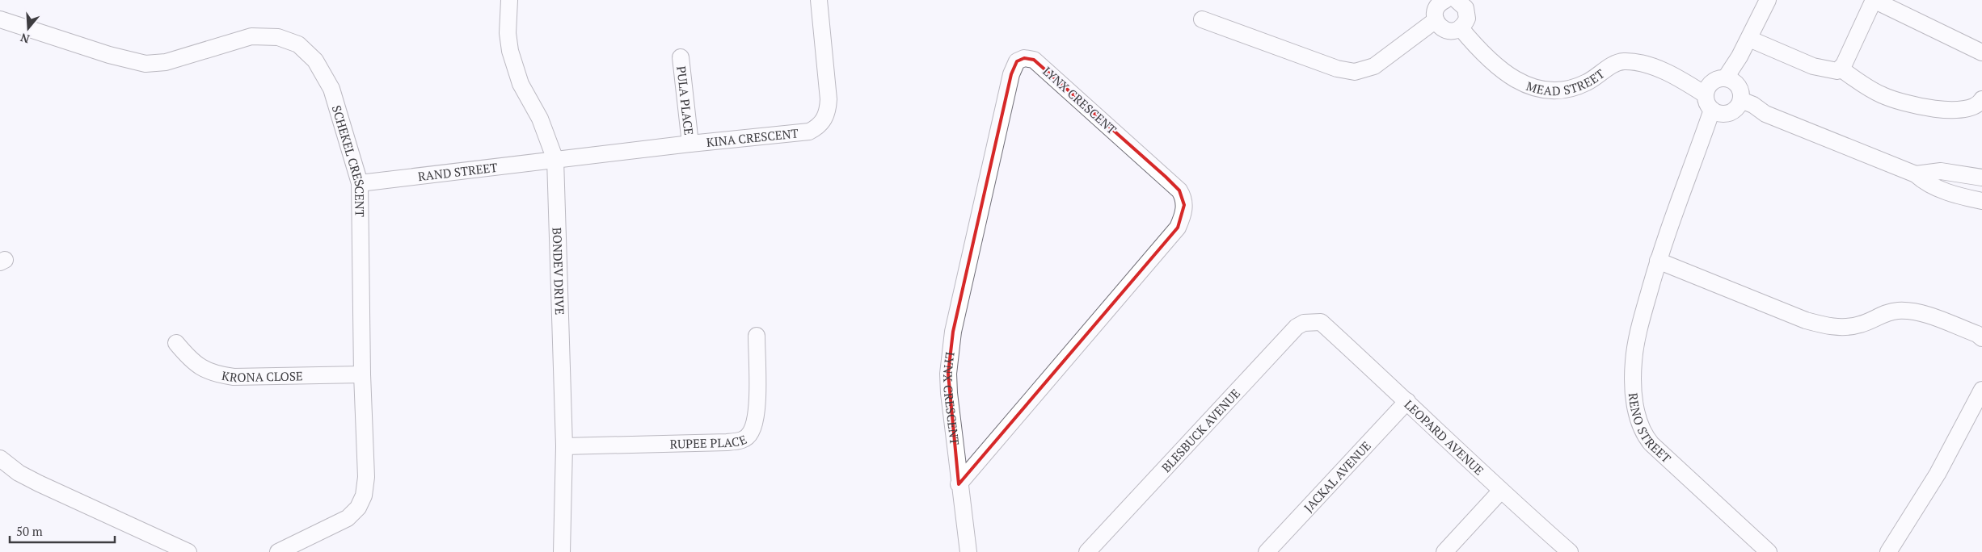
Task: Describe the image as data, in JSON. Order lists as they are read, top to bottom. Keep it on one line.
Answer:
{"streets":{"street":["MEAD STREET","PULA PLACE","LYNX CRESCENT","KINA CRESCENT","SCHEKEL CRESCENT","RAND STREET","BONDEV DRIVE","KRONA CLOSE","RENO STREET","BLESBUCK AVENUE","LEOPARD AVENUE","RUPEE PLACE","JACKAL AVENUE"]},"crossings":[["MEAD STREET","RENO STREET"],["PULA PLACE","KINA CRESCENT"],["KINA CRESCENT","RAND STREET"],["KINA CRESCENT","BONDEV DRIVE"],["SCHEKEL CRESCENT","RAND STREET"],["SCHEKEL CRESCENT","KRONA CLOSE"],["RAND STREET","BONDEV DRIVE"],["BONDEV DRIVE","RUPEE PLACE"],["BLESBUCK AVENUE","LEOPARD AVENUE"],["LEOPARD AVENUE","JACKAL AVENUE"]],"scale_bar":"50 m","north":"bottom"}
